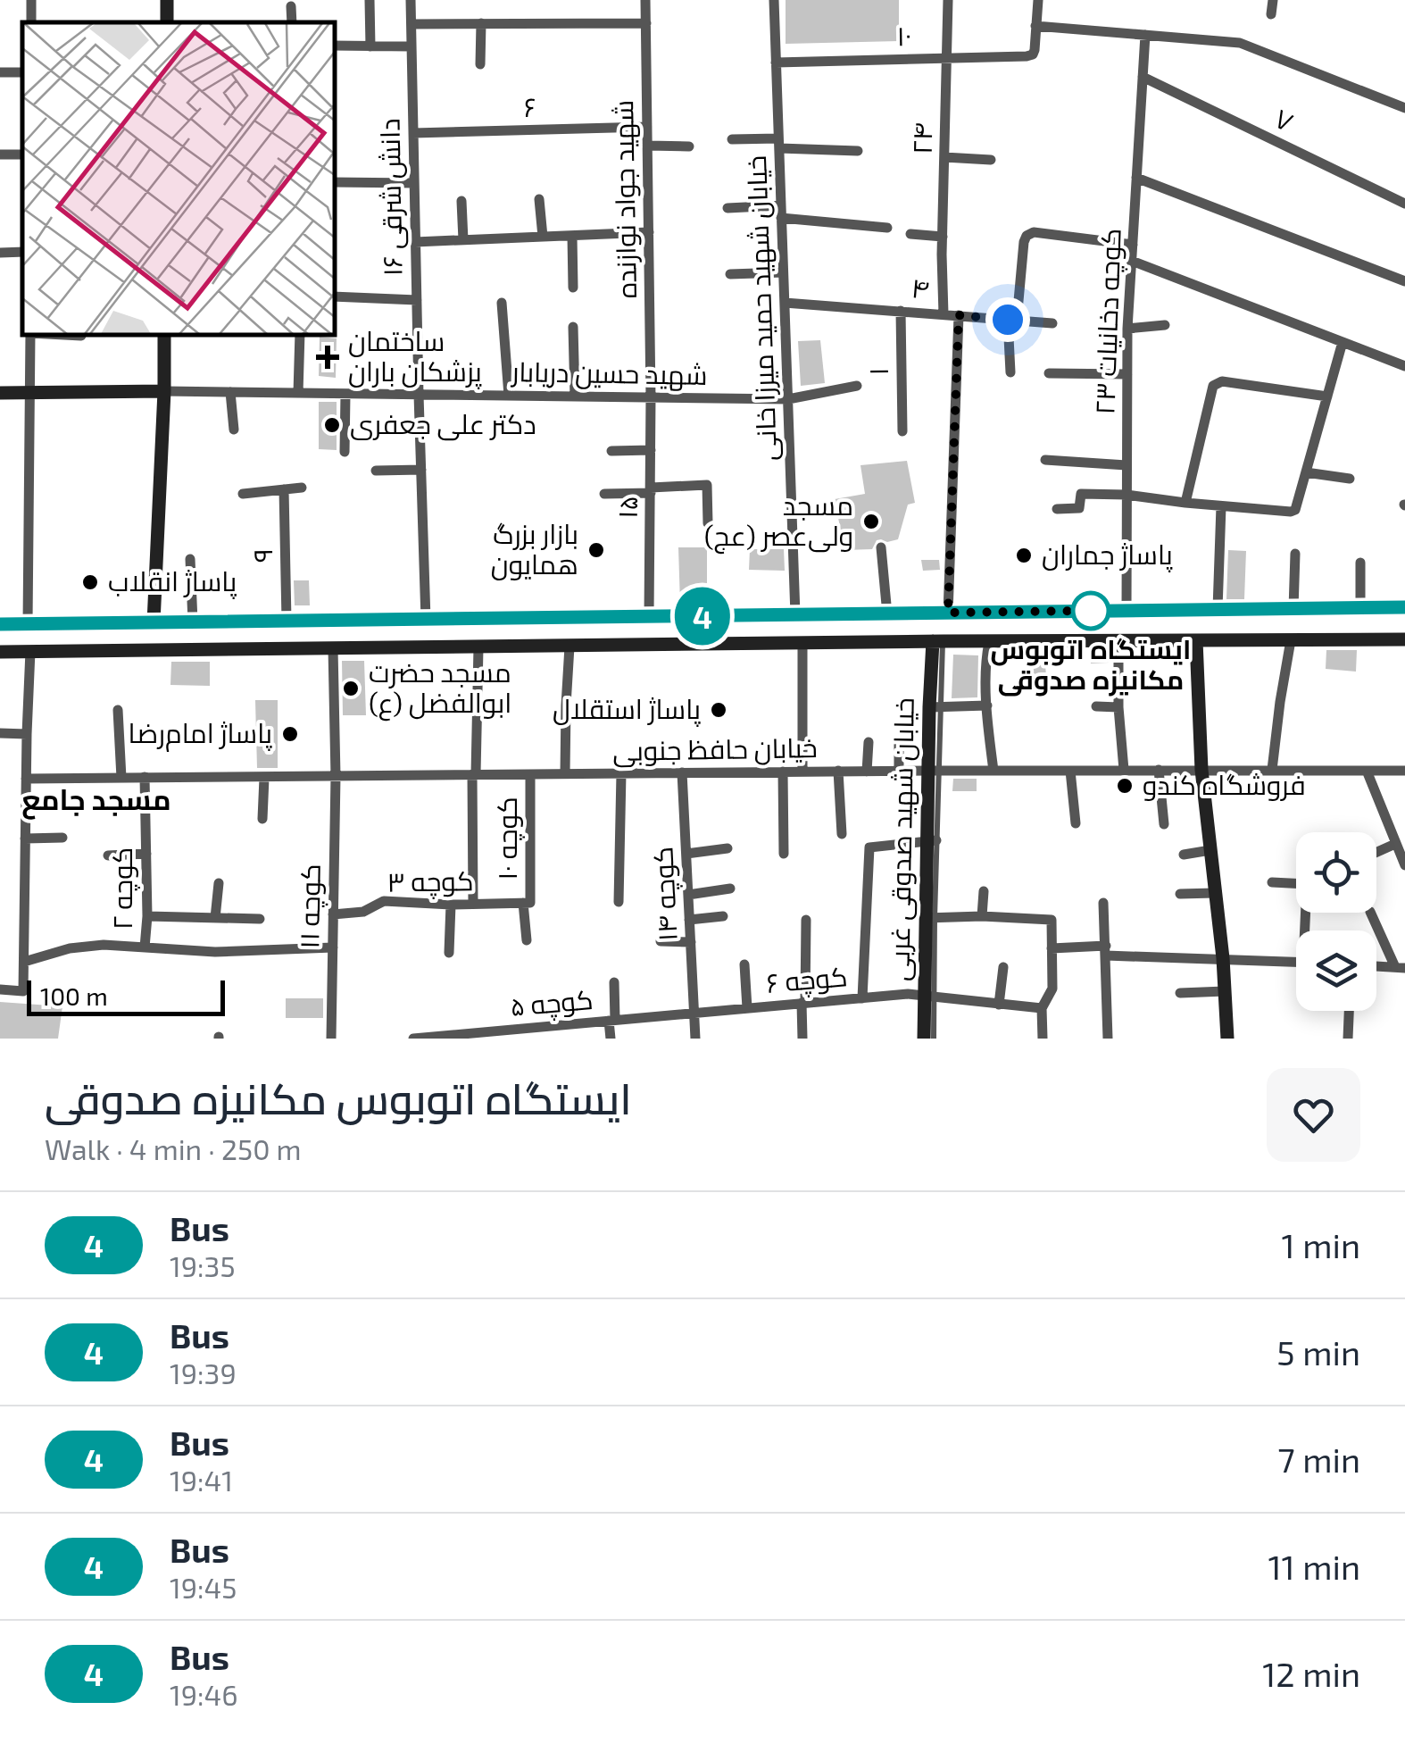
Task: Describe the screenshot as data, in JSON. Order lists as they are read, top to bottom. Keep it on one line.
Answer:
{"streets":{"main road":["خیابان شهید صدوقی غربی"],"street":["۱۰","۶","۷","۲۴","دانش شرقی ۱۶","شهید جواد نوازنده","۴","خیابان شهید حمید میرزا خانی","کوچه دخانیات ۲۳","۱","شهید حسین دریابار","۱۵","۹","خیابان حافظ جنوبی","کوچه ۱۰","کوچه ۳","کوچه ۲","کوچه ۱۴","کوچه ۱۱","کوچه ۶","کوچه ۵"]},"crossings":[["۱۰","۲۴"],["۱۰","خیابان شهید حمید میرزا خانی"],["۶","دانش شرقی ۱۶"],["۶","شهید جواد نوازنده"],["۷","کوچه دخانیات ۲۳"],["۲۴","۴"],["دانش شرقی ۱۶","شهید حسین دریابار"],["شهید جواد نوازنده","شهید حسین دریابار"],["شهید جواد نوازنده","۱۵"],["۴","خیابان شهید حمید میرزا خانی"],["۴","۱"],["خیابان شهید حمید میرزا خانی","شهید حسین دریابار"],["شهید حسین دریابار","۱۵"],["خیابان حافظ جنوبی","کوچه ۱۰"],["خیابان حافظ جنوبی","خیابان شهید صدوقی غربی"],["خیابان حافظ جنوبی","کوچه ۲"],["خیابان حافظ جنوبی","کوچه ۱۴"],["خیابان حافظ جنوبی","کوچه ۱۱"],["کوچه ۱۰","کوچه ۳"],["خیابان شهید صدوقی غربی","کوچه ۶"],["کوچه ۳","کوچه ۱۱"],["کوچه ۱۴","کوچه ۶"],["کوچه ۱۴","کوچه ۵"],["کوچه ۶","کوچه ۵"]],"districts":["مسجد جامع"],"places":{"health":["ساختمان پزشکان باران"],"other":["دکتر علی جعفری","مسجد ولی‌عصر (عج)","بازار بزرگ همایون","پاساژ جماران","پاساژ انقلاب","ایستگاه اتوبوس مکانیزه صدوقی","مسجد حضرت ابوالفضل (ع)","پاساژ استقلال","پاساژ امام‌رضا","فروشگاه کندو"]},"lines":["bus line 4"],"scale_bar":"100 m","page":{"on_map":"4","scale":"100 m","heading":["ایستگاه اتوبوس مکانیزه صدوقی","Walk · 4 min · 250 m"],"list":[{"mark":"4","name":"Bus","note":"19:35","value":"1 min"},{"mark":"4","name":"Bus","note":"19:39","value":"5 min"},{"mark":"4","name":"Bus","note":"19:41","value":"7 min"},{"mark":"4","name":"Bus","note":"19:45","value":"11 min"},{"mark":"4","name":"Bus","note":"19:46","value":"12 min"}]}}
